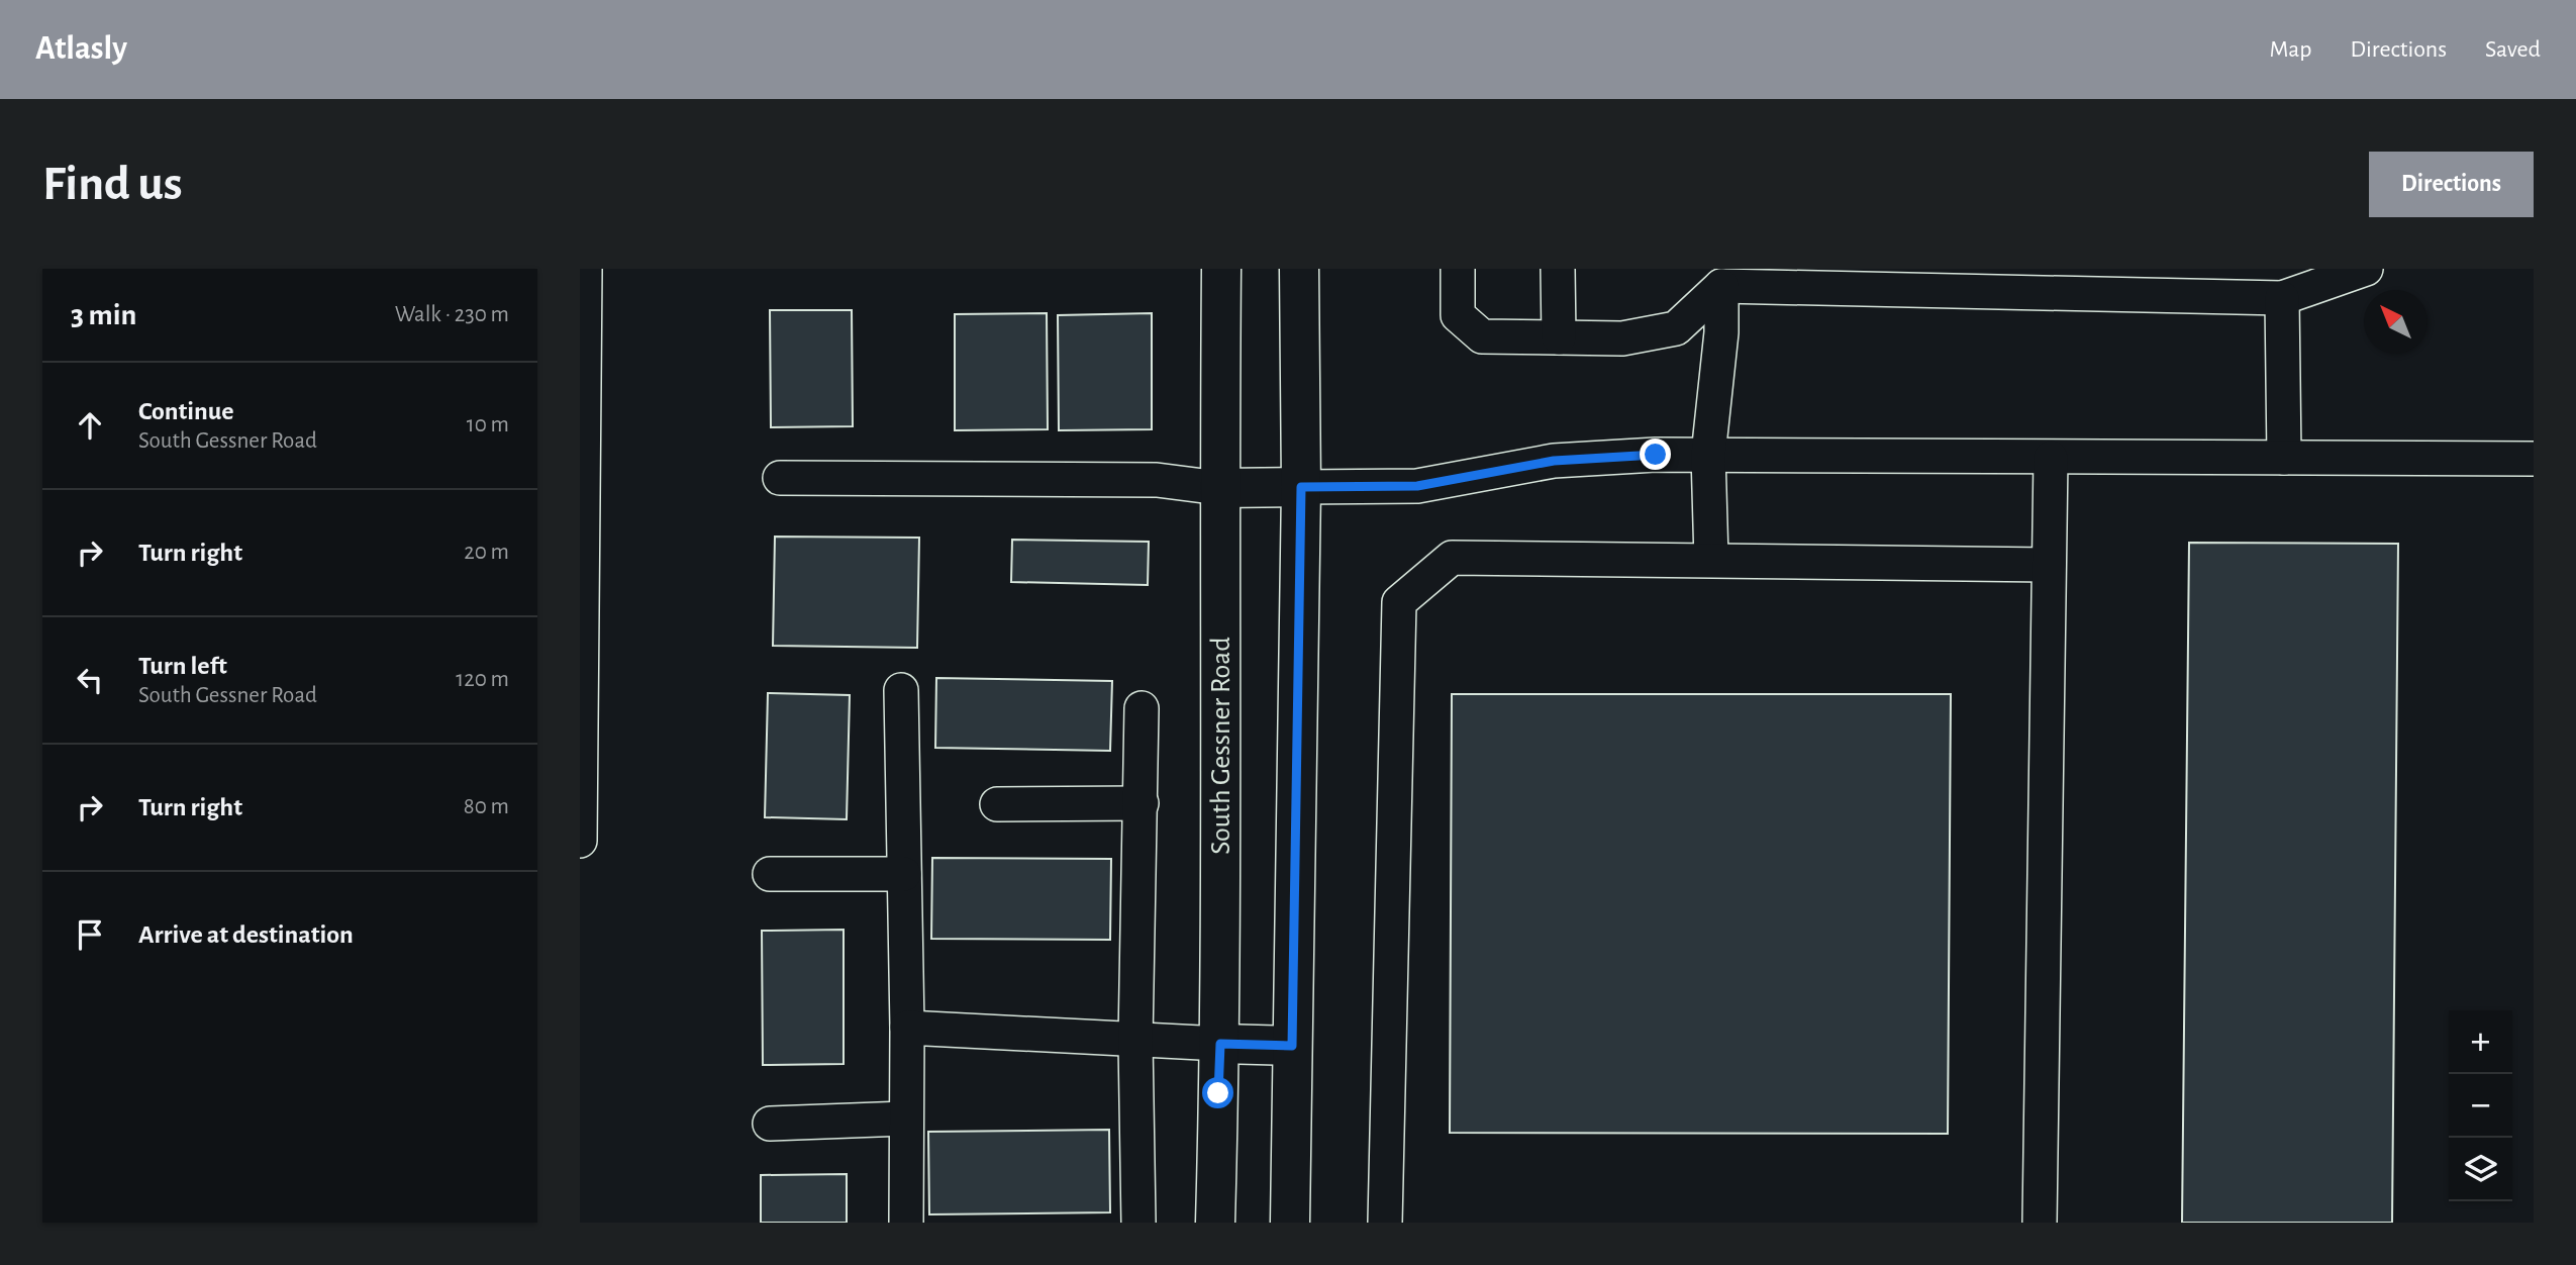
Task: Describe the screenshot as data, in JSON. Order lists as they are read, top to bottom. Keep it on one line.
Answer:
{"streets":{"main road":["South Gessner Road"]},"north":"top left","page":{"header":"Atlasly","nav":["Map","Directions","Saved"],"buttons":"Directions","title":"Find us","heading":["3 min","Walk · 230 m"],"list":[["Continue","South Gessner Road","10 m"],["Turn right","20 m"],["Turn left","South Gessner Road","120 m"],["Turn right","80 m"],"Arrive at destination"],"map_buttons":["+","−"]}}
